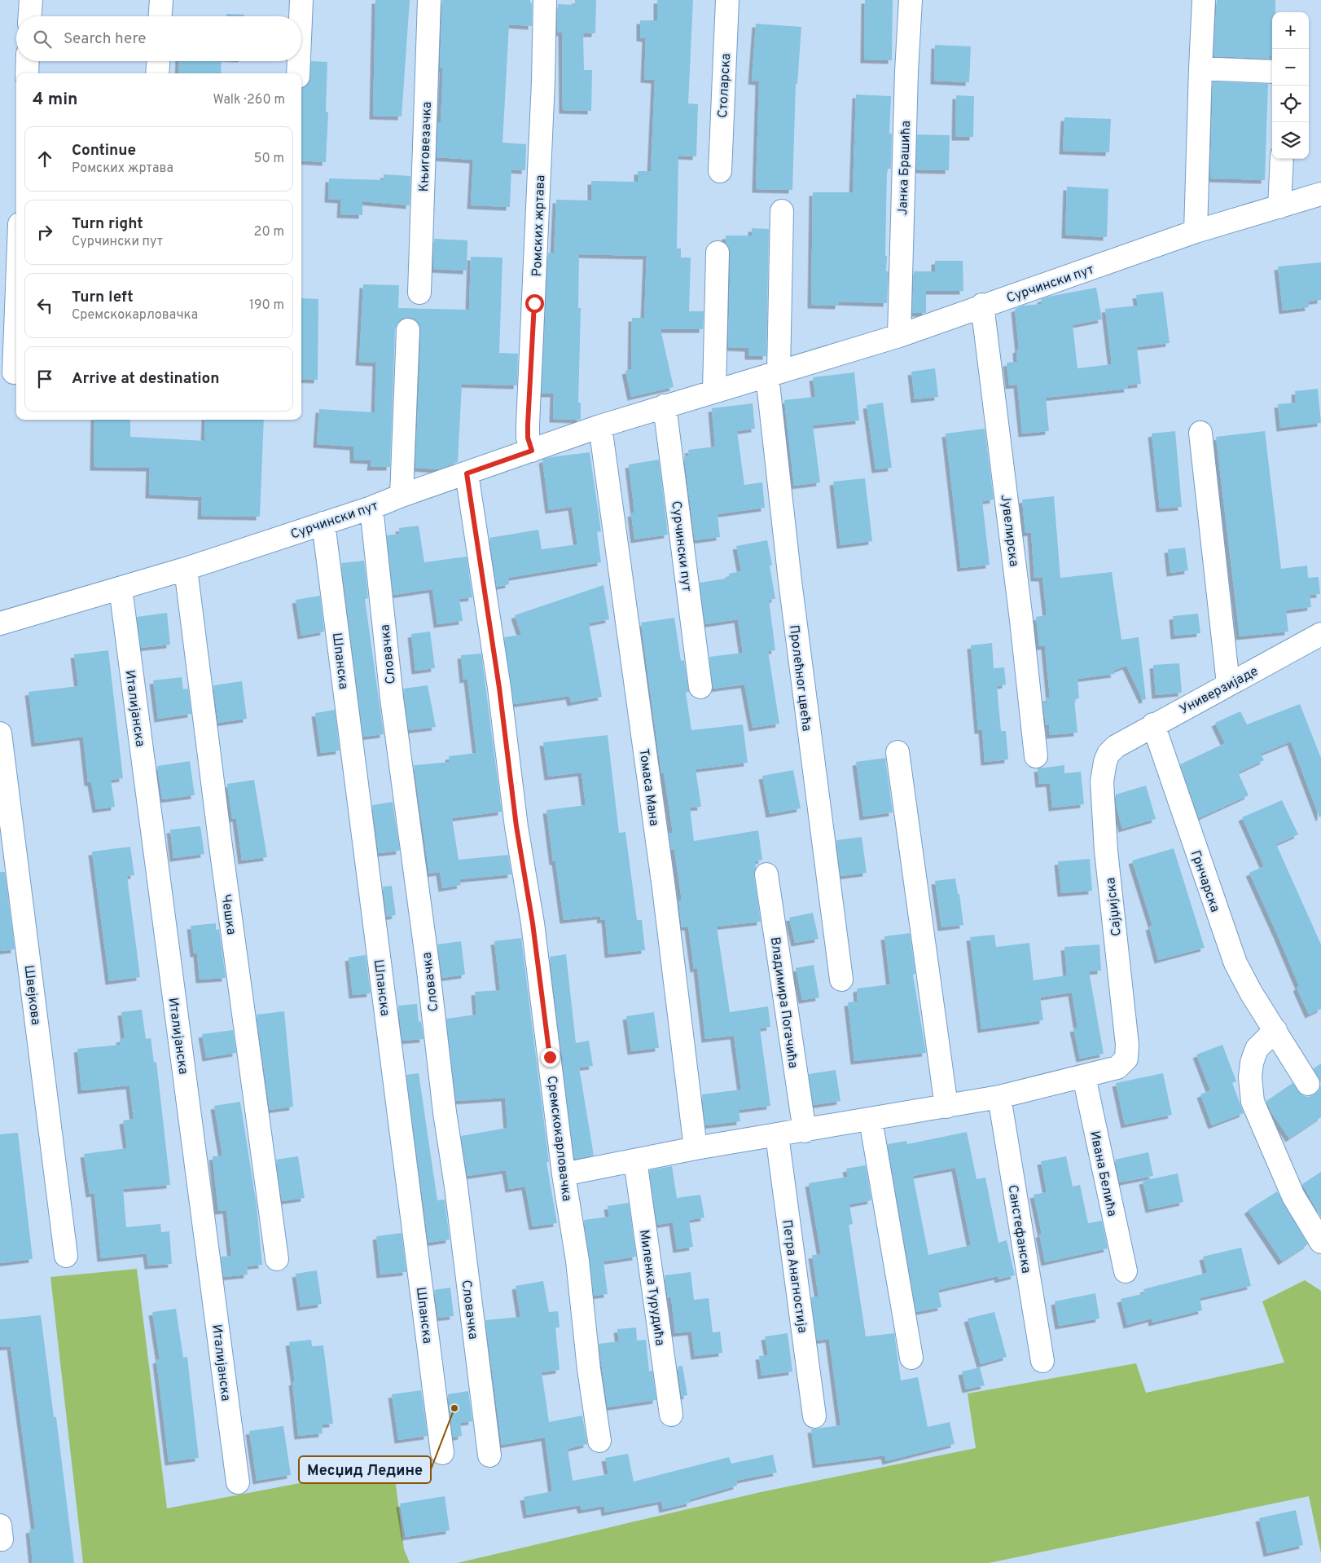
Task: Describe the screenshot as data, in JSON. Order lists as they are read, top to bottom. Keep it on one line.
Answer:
{"streets":{"street":["Столарска","Књиговезачка","Јанка Брашића","Ромских жртава","Сурчински пут","Јувелирска","Словачка","Шпанска","Пролећног цвећа","Универзијаде","Италијанска","Томаса Мана","Грнчарска","Сајџијска","Чешка","Швејкова","Владимира Погачића","Сремскокарловачка","Ивана Белића","Санстефанска","Петра Анагностија","Миленка Турудића"]},"crossings":[["Јанка Брашића","Сурчински пут"],["Ромских жртава","Сурчински пут"],["Сурчински пут","Јувелирска"],["Сурчински пут","Словачка"],["Сурчински пут","Шпанска"],["Сурчински пут","Пролећног цвећа"],["Сурчински пут","Италијанска"],["Сурчински пут","Томаса Мана"],["Сурчински пут","Чешка"],["Сурчински пут","Сремскокарловачка"],["Универзијаде","Грнчарска"],["Универзијаде","Сајџијска"],["Сајџијска","Ивана Белића"]],"places":["Месџид Ледине"],"page":{"map_buttons":["+","−"],"search":"Search here","heading":["4 min","Walk · 260 m"],"list":[["Continue","Ромских жртава","50 m"],["Turn right","Сурчински пут","20 m"],["Turn left","Сремскокарловачка","190 m"],"Arrive at destination"]}}
